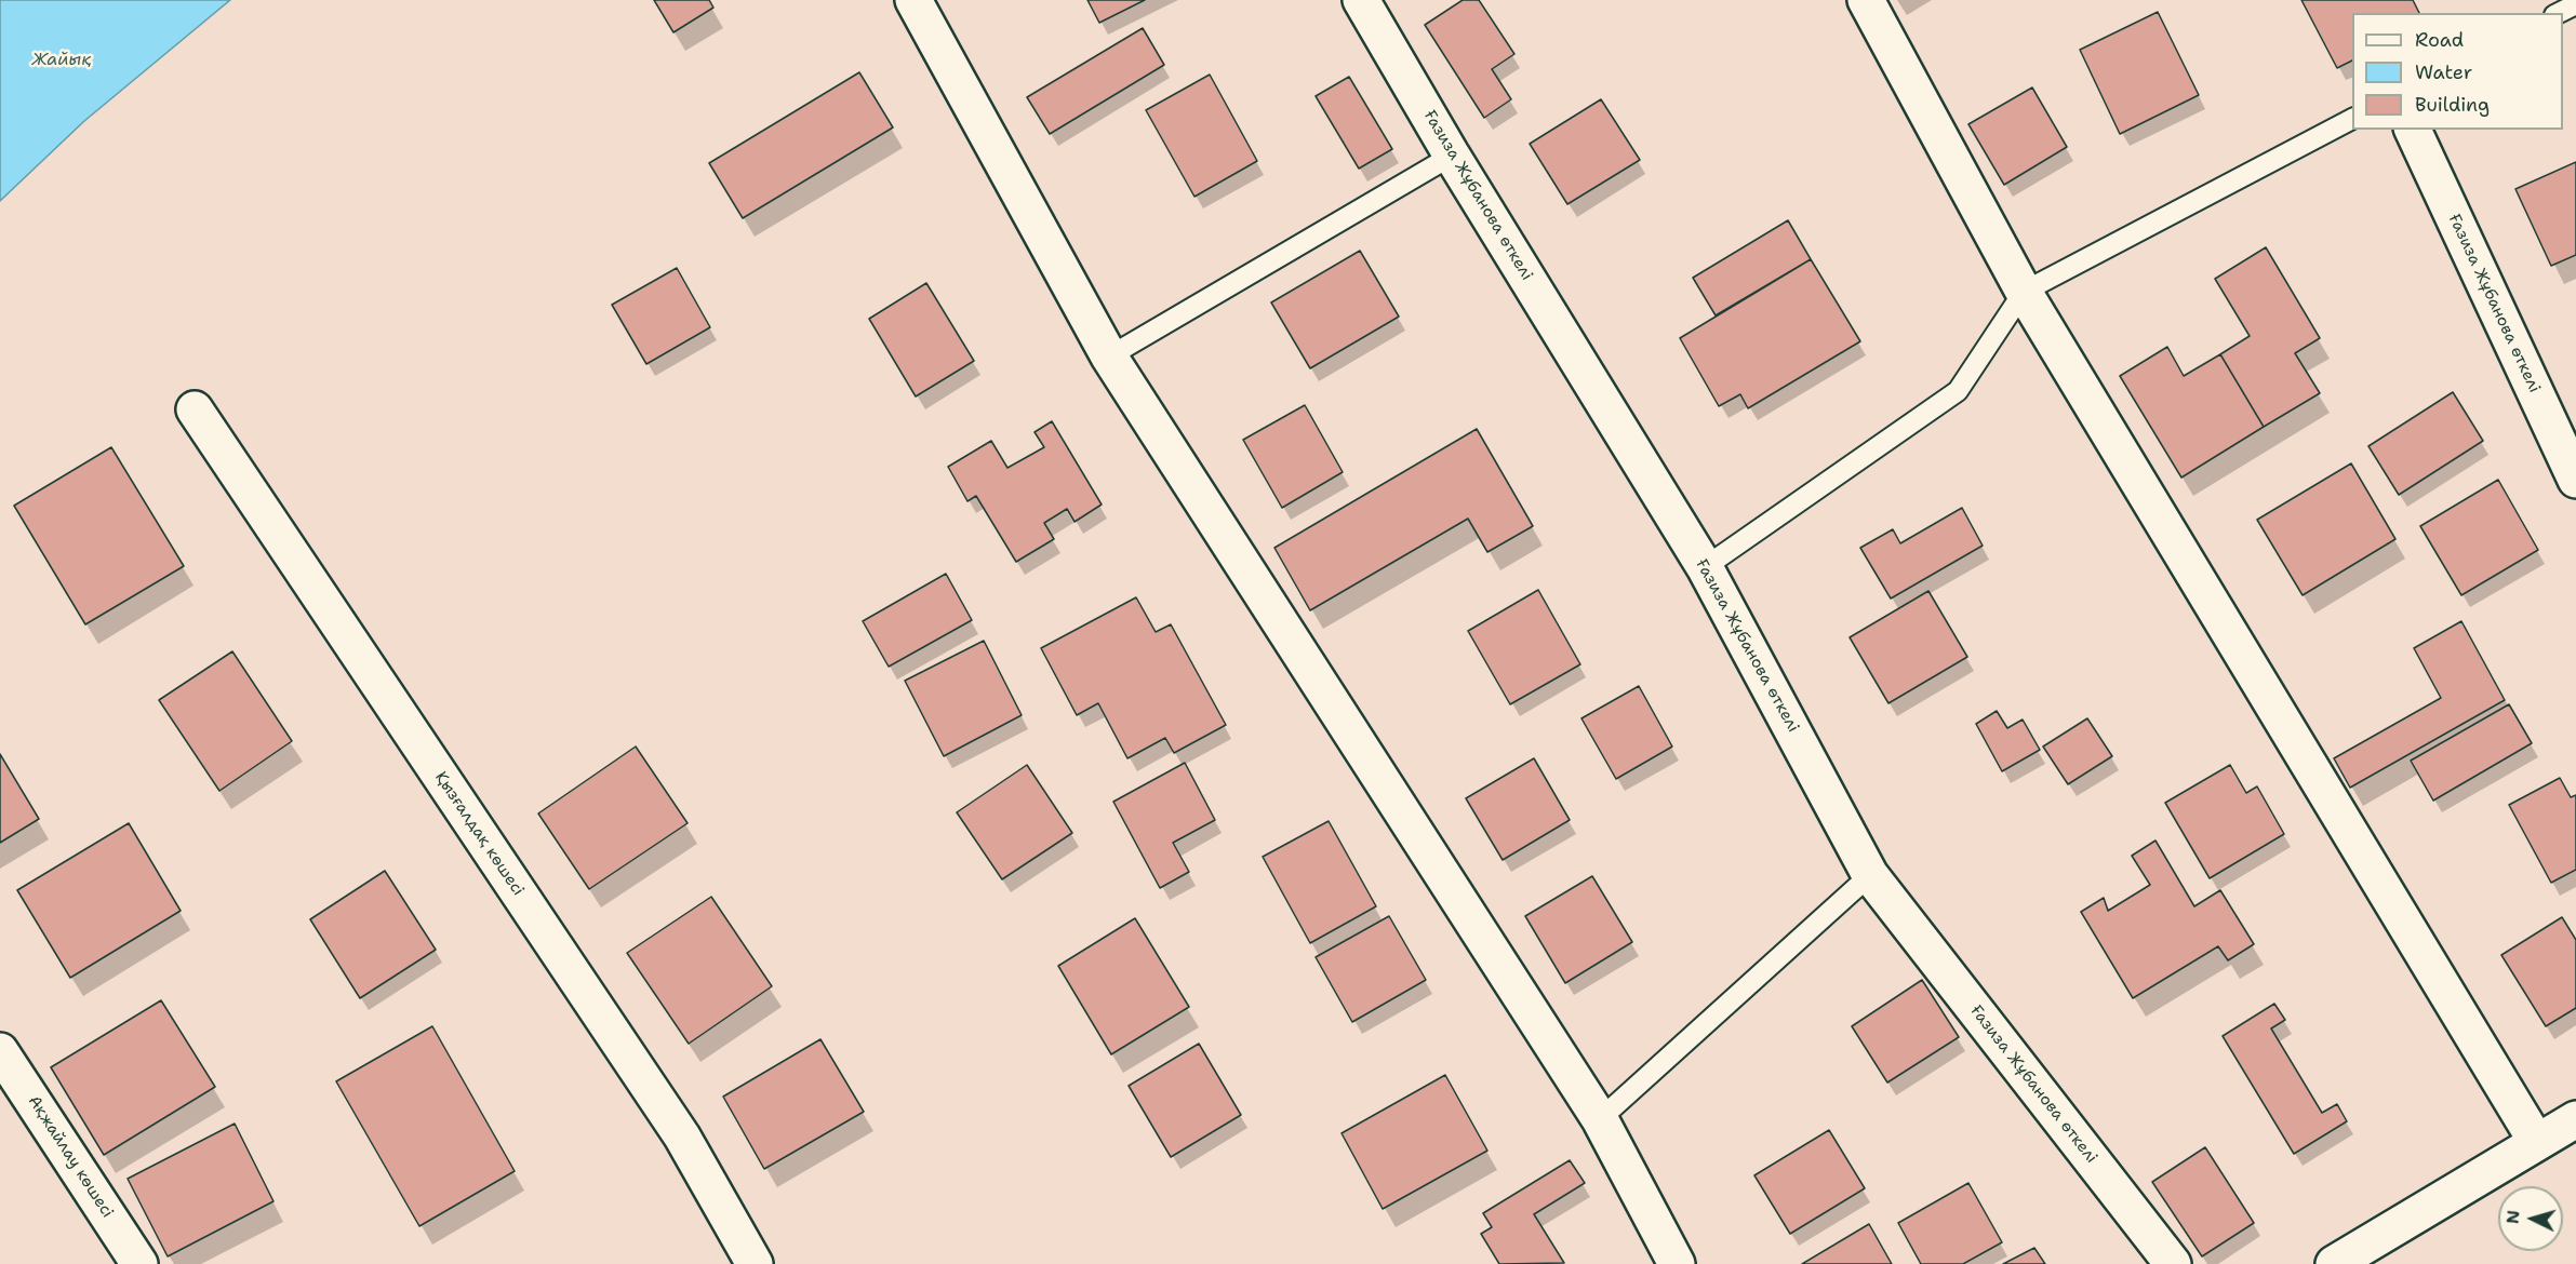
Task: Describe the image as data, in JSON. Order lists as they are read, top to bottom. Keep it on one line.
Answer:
{"streets":{"street":["Ғазиза Жұбанова өткелі","Қызғалдақ көшесі","Ақжайлау көшесі"]},"water":["Жайық"],"legend":["Road","Water","Building"],"north":"left"}
